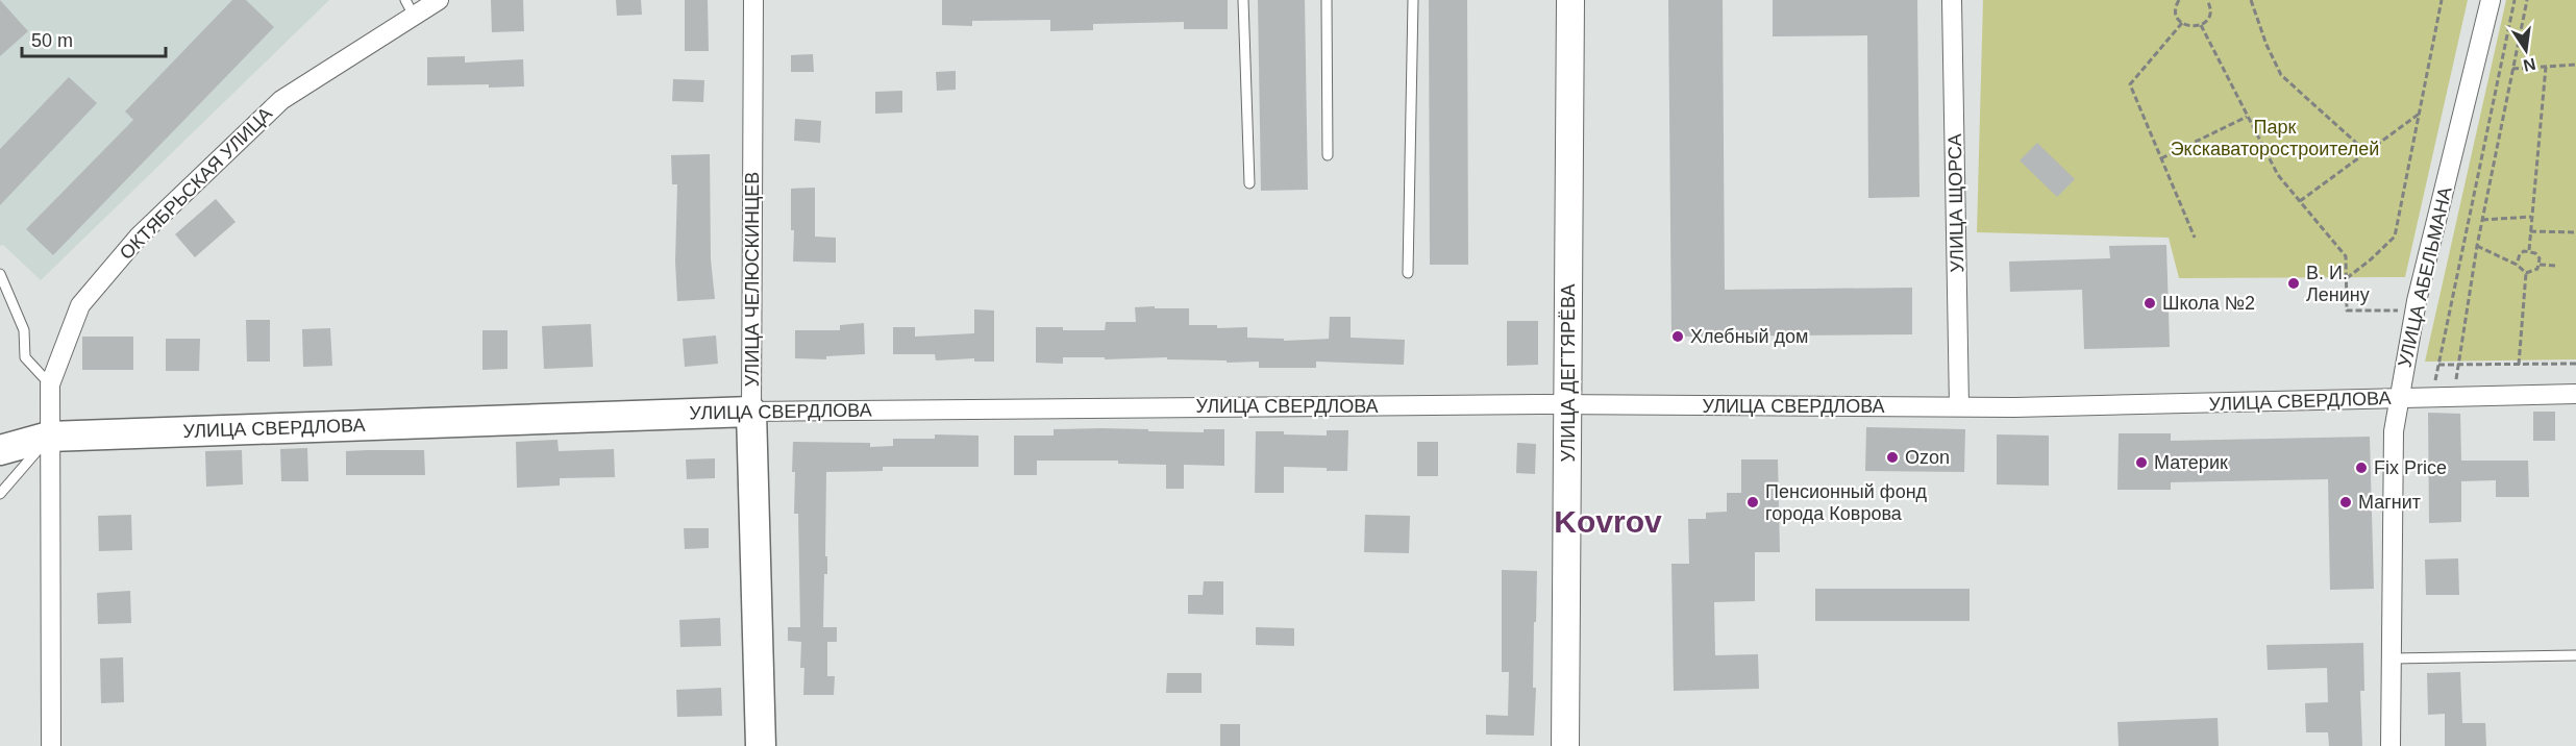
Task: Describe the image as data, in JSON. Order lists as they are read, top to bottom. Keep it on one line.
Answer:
{"streets":{"main road":["УЛИЦА ЧЕЛЮСКИНЦЕВ","УЛИЦА ДЕГТЯРЁВА","УЛИЦА СВЕРДЛОВА"],"street":["ОКТЯБРЬСКАЯ УЛИЦА","УЛИЦА ЩОРСА","УЛИЦА АБЕЛЬМАНА"]},"crossings":[["ОКТЯБРЬСКАЯ УЛИЦА","УЛИЦА СВЕРДЛОВА"],["УЛИЦА ЩОРСА","УЛИЦА СВЕРДЛОВА"],["УЛИЦА АБЕЛЬМАНА","УЛИЦА СВЕРДЛОВА"],["УЛИЦА ЧЕЛЮСКИНЦЕВ","УЛИЦА СВЕРДЛОВА"],["УЛИЦА ДЕГТЯРЁВА","УЛИЦА СВЕРДЛОВА"]],"districts":["Kovrov"],"parks":["Парк Экскаваторостроителей"],"places":["В. И. Ленину","Школа №2","Хлебный дом","Ozon","Материк","Fix Price","Пенсионный фонд города Коврова","Магнит"],"scale_bar":"50 m","north":"bottom"}
